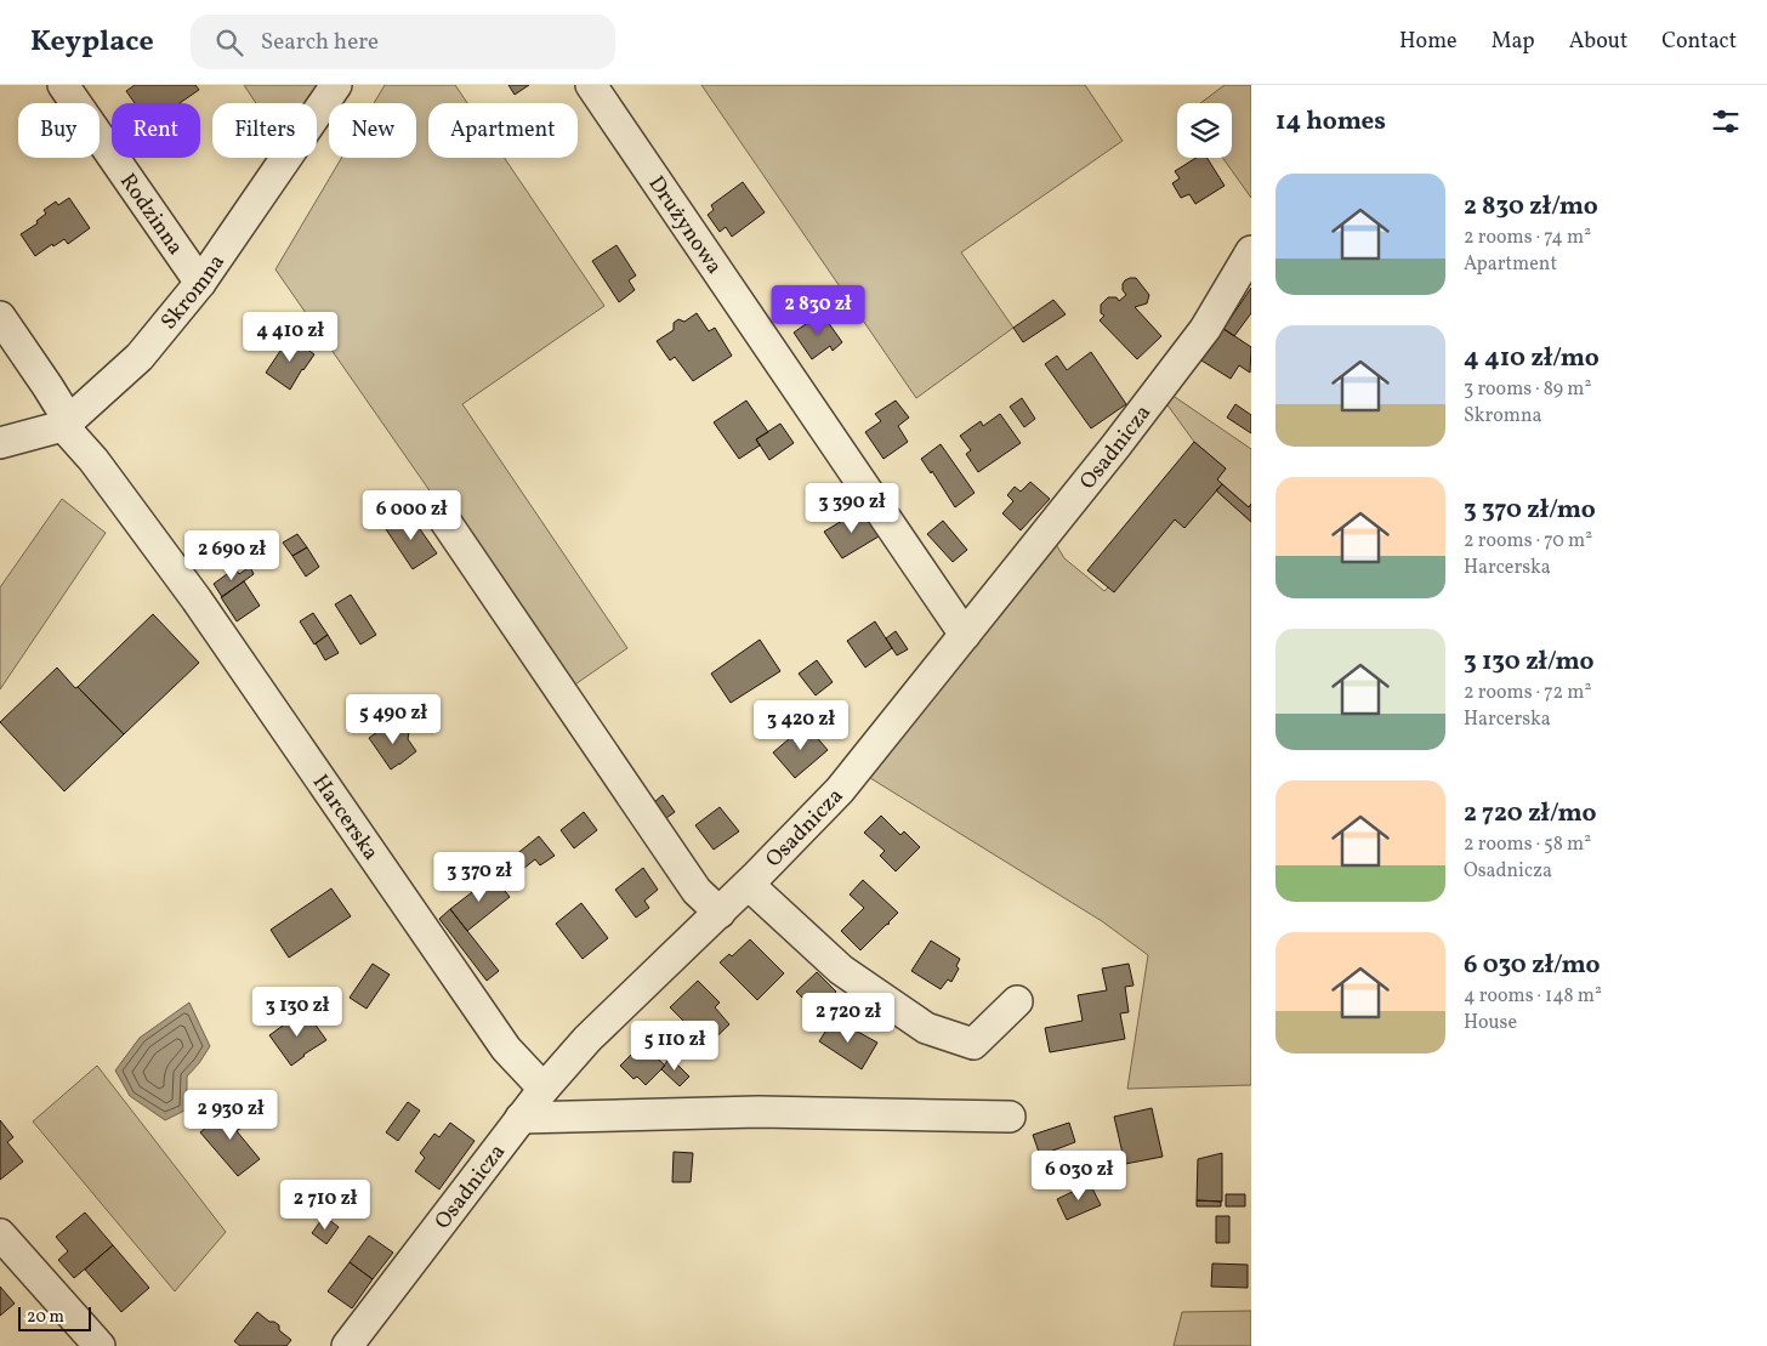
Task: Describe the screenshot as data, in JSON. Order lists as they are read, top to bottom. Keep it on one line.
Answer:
{"streets":{"street":["Rodzinna","Drużynowa","Skromna","Osadnicza","Harcerska"]},"crossings":[["Rodzinna","Skromna"],["Drużynowa","Osadnicza"],["Skromna","Harcerska"],["Osadnicza","Harcerska"]],"scale_bar":"20 m","page":{"header":"Keyplace","search":"Search here","nav":["Home","Map","About","Contact"],"heading":"14 homes","chip":["Buy","Rent","Filters","New","Apartment"],"list":[{"name":"2 830 zł/mo","note":"2 rooms · 74 m² · Apartment"},{"name":"4 410 zł/mo","note":"3 rooms · 89 m² · Skromna"},{"name":"3 370 zł/mo","note":"2 rooms · 70 m² · Harcerska"},{"name":"3 130 zł/mo","note":"2 rooms · 72 m² · Harcerska"},{"name":"2 720 zł/mo","note":"2 rooms · 58 m² · Osadnicza"},{"name":"6 030 zł/mo","note":"4 rooms · 148 m² · House"}],"price":["2 830 zł","4 410 zł","3 390 zł","6 000 zł","2 690 zł","5 490 zł","3 420 zł","3 370 zł","3 130 zł","2 720 zł","5 110 zł","2 930 zł","6 030 zł","2 710 zł"],"scale":"20 m"}}
